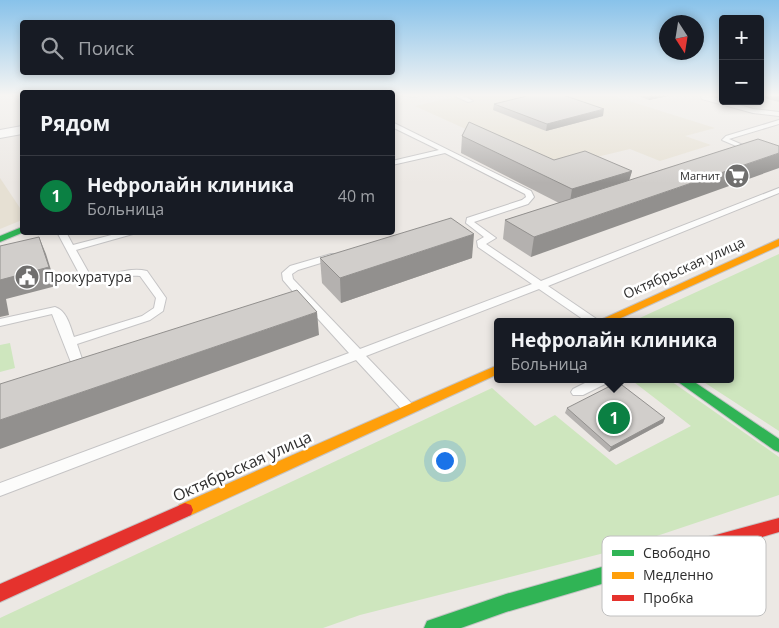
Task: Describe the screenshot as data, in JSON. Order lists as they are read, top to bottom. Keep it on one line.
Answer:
{"streets":{"street":["Октябрьская улица"]},"places":{"supermarket":["Магнит"],"public building":["Прокуратура"]},"legend":["Свободно","Медленно","Пробка"],"north":"bottom","page":{"map_buttons":["+","−"],"search":"Поиск","heading":"Рядом","list":[{"mark":"1","name":"Нефролайн клиника","note":"Больница","value":"40 m"}],"popup":["Нефролайн клиника","Больница"],"pins":"1"}}
